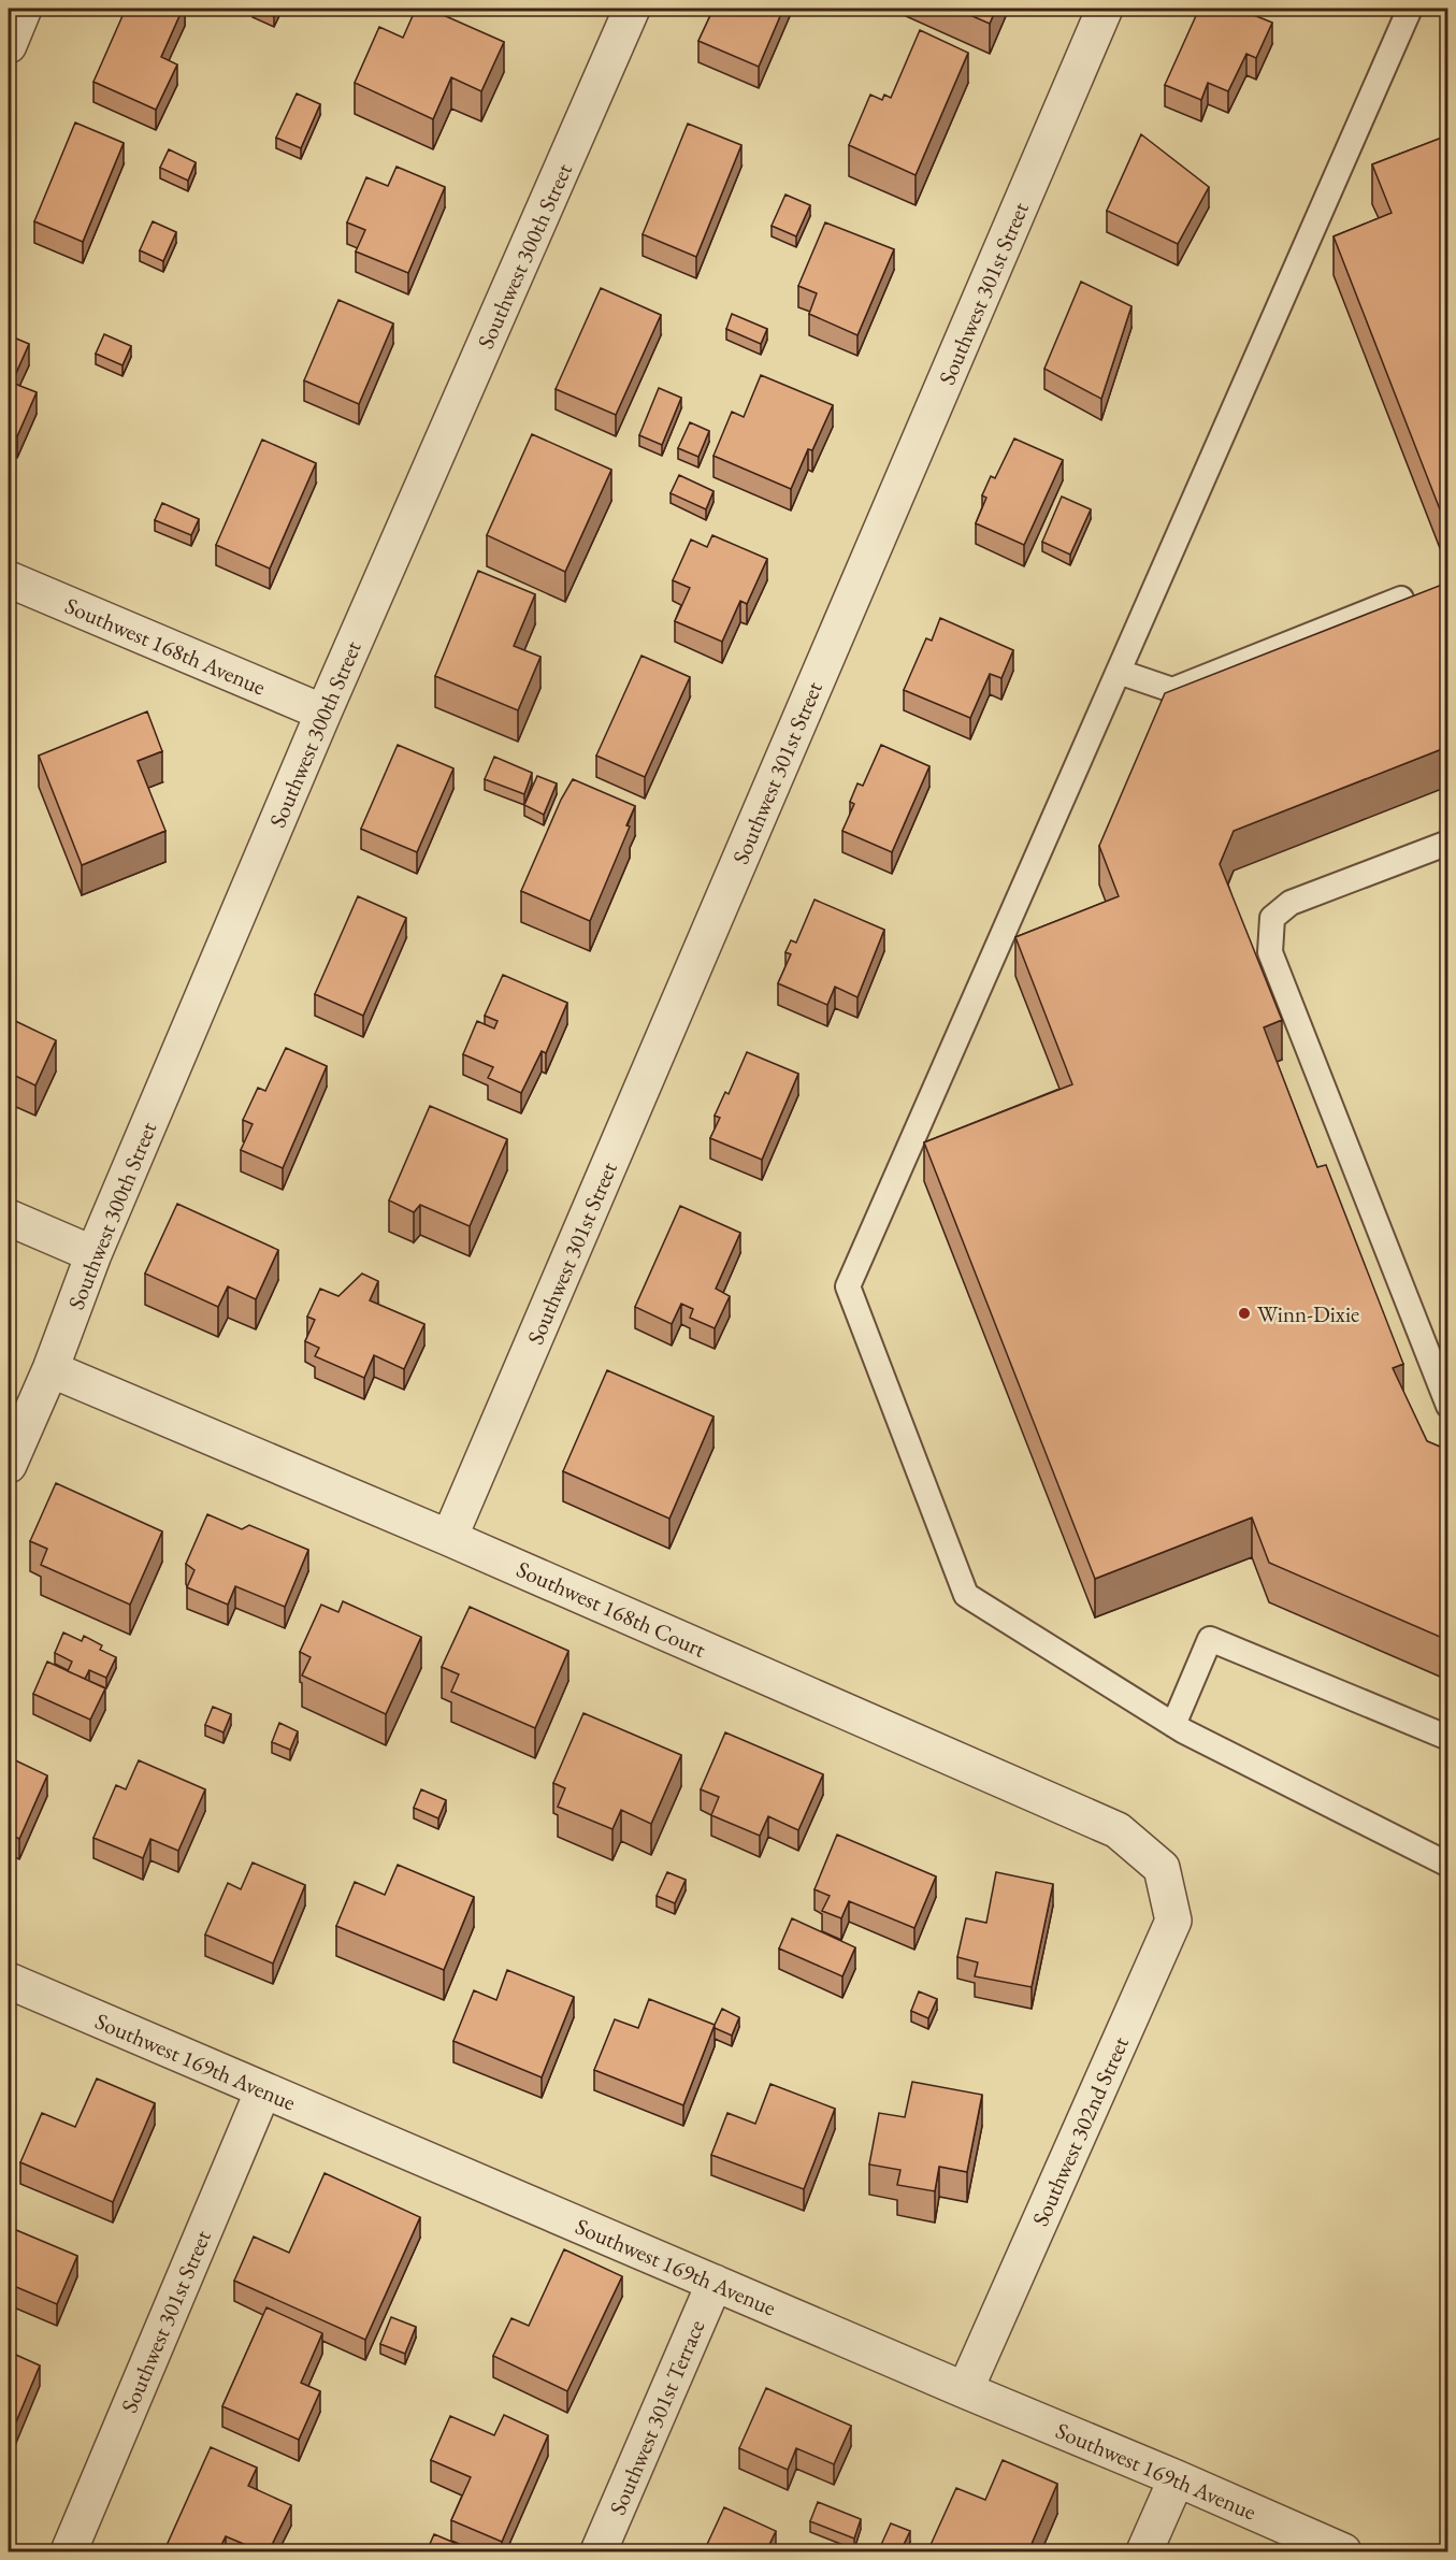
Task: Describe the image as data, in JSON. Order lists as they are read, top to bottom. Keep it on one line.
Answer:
{"streets":{"street":["Southwest 300th Street","Southwest 301st Street","Southwest 168th Avenue","Southwest 168th Court","Southwest 169th Avenue","Southwest 302nd Street","Southwest 301st Terrace"]},"crossings":[["Southwest 300th Street","Southwest 168th Avenue"],["Southwest 300th Street","Southwest 168th Court"],["Southwest 301st Street","Southwest 168th Court"],["Southwest 301st Street","Southwest 169th Avenue"],["Southwest 168th Court","Southwest 302nd Street"],["Southwest 169th Avenue","Southwest 302nd Street"],["Southwest 169th Avenue","Southwest 301st Terrace"]],"places":["Winn-Dixie"]}
